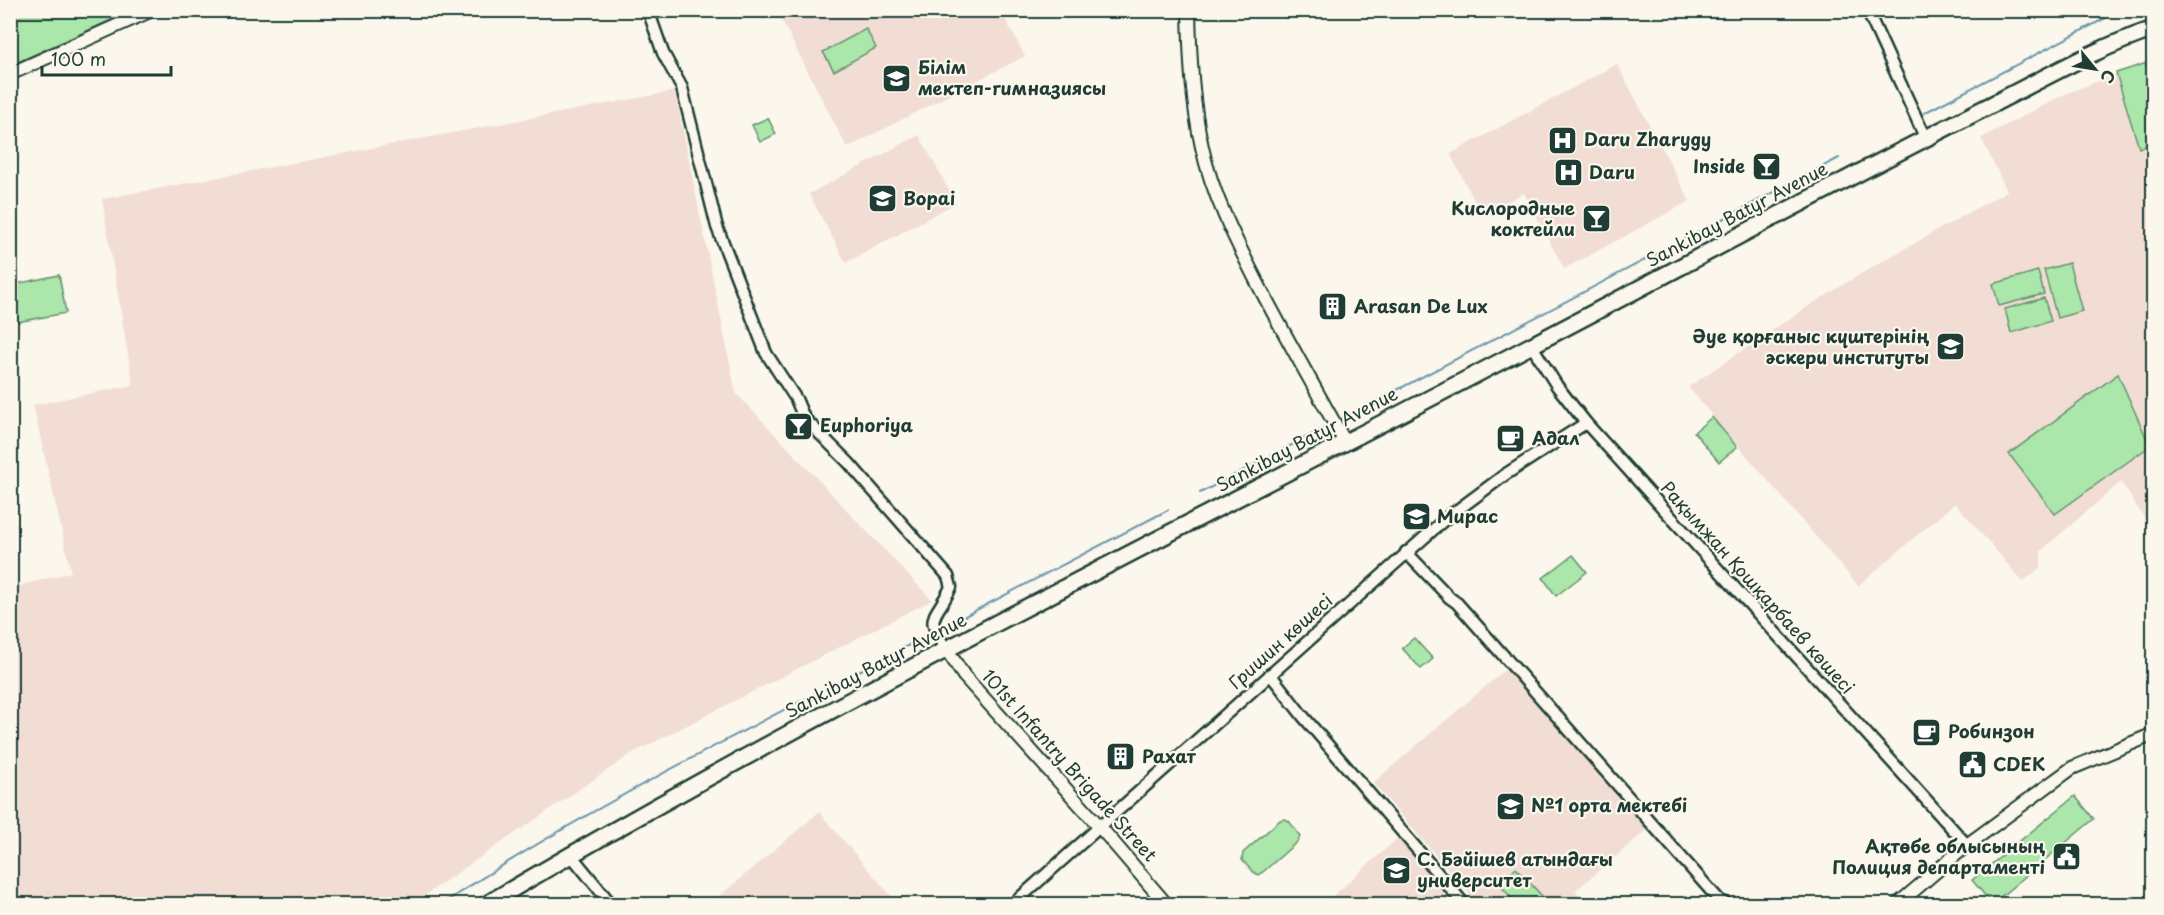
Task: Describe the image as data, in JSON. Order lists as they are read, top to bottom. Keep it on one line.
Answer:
{"streets":{"main road":["Sankibay Batyr Avenue"],"street":["Рақымжан Қошқарбаев көшесі","Гришин көшесі","101st Infantry Brigade Street"]},"crossings":[["Sankibay Batyr Avenue","Рақымжан Қошқарбаев көшесі"],["Sankibay Batyr Avenue","101st Infantry Brigade Street"],["Рақымжан Қошқарбаев көшесі","Гришин көшесі"],["Гришин көшесі","101st Infantry Brigade Street"]],"places":{"school or university":["Білім мектеп-гимназиясы","Bopai","Әуе қорғаныс күштерінің әскери институты","Мирас","№1 орта мектебі","С. Бәйішев атындағы университет"],"hospital":["Daru Zharygy","Daru"],"bar":["Inside","Кислородные коктейли","Euphoriya"],"building":["Arasan De Lux","Рахат"],"cafe":["Адал","Робинзон"],"public building":["CDEK","Ақтөбе облысының Полиция департаменті"]},"scale_bar":"100 m","north":"bottom right"}
